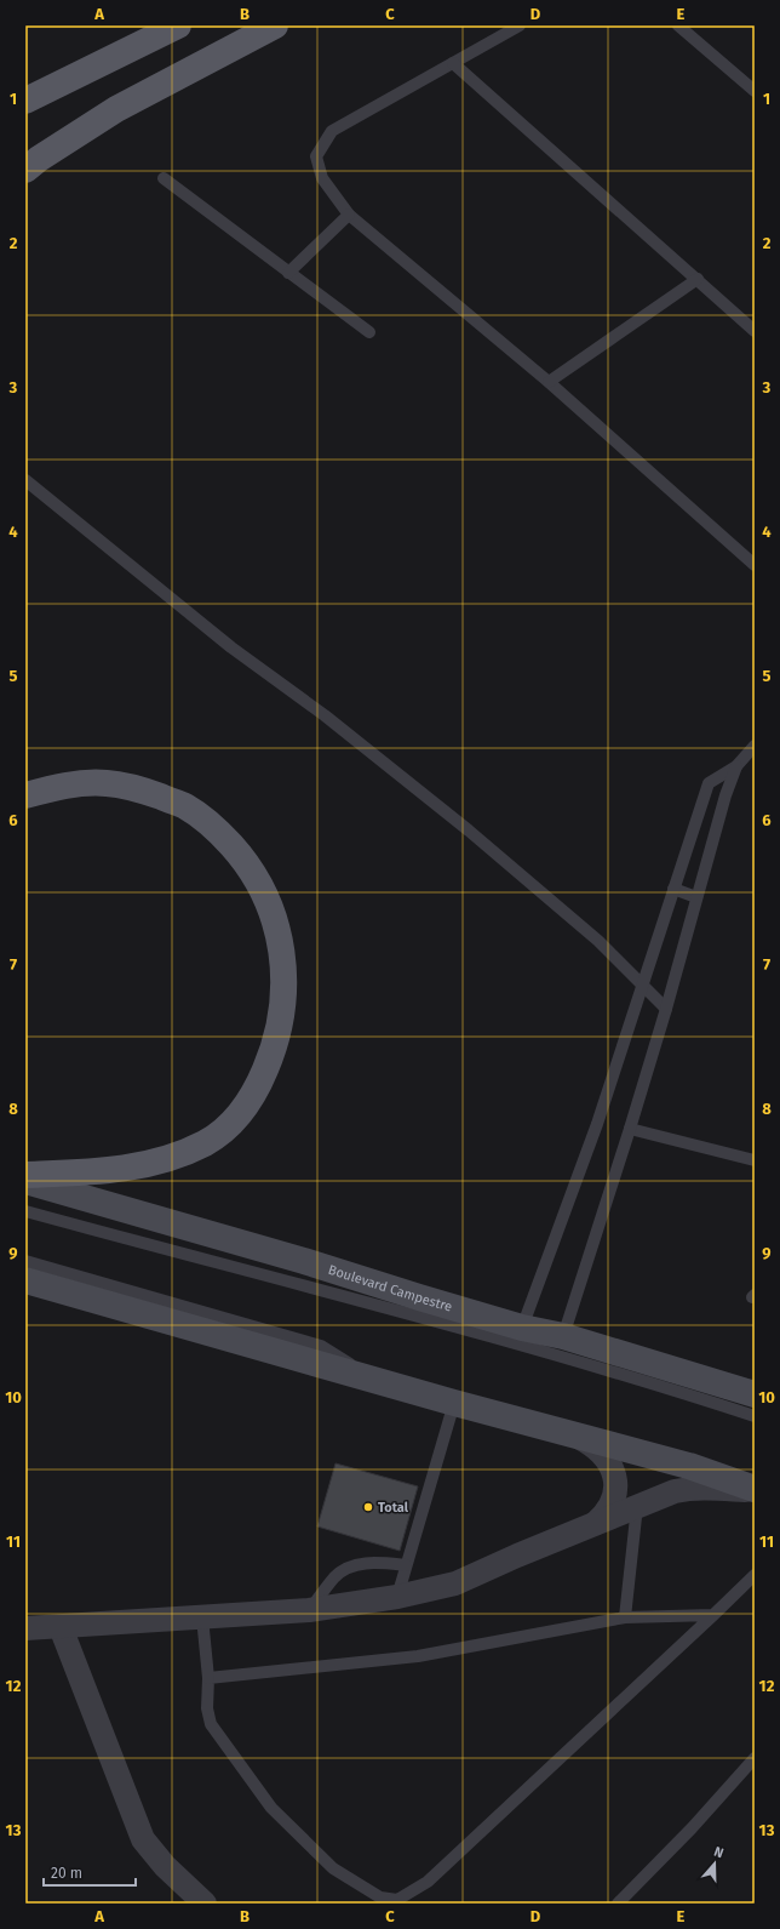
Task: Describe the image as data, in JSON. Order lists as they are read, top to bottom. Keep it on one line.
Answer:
{"streets":{"main road":["Boulevard Campestre"]},"places":["Total"],"scale_bar":"20 m","north":"top","grid":{"columns":["A","B","C","D","E"],"rows":["1","2","3","4","5","6","7","8","9","10","11","12","13"]}}
